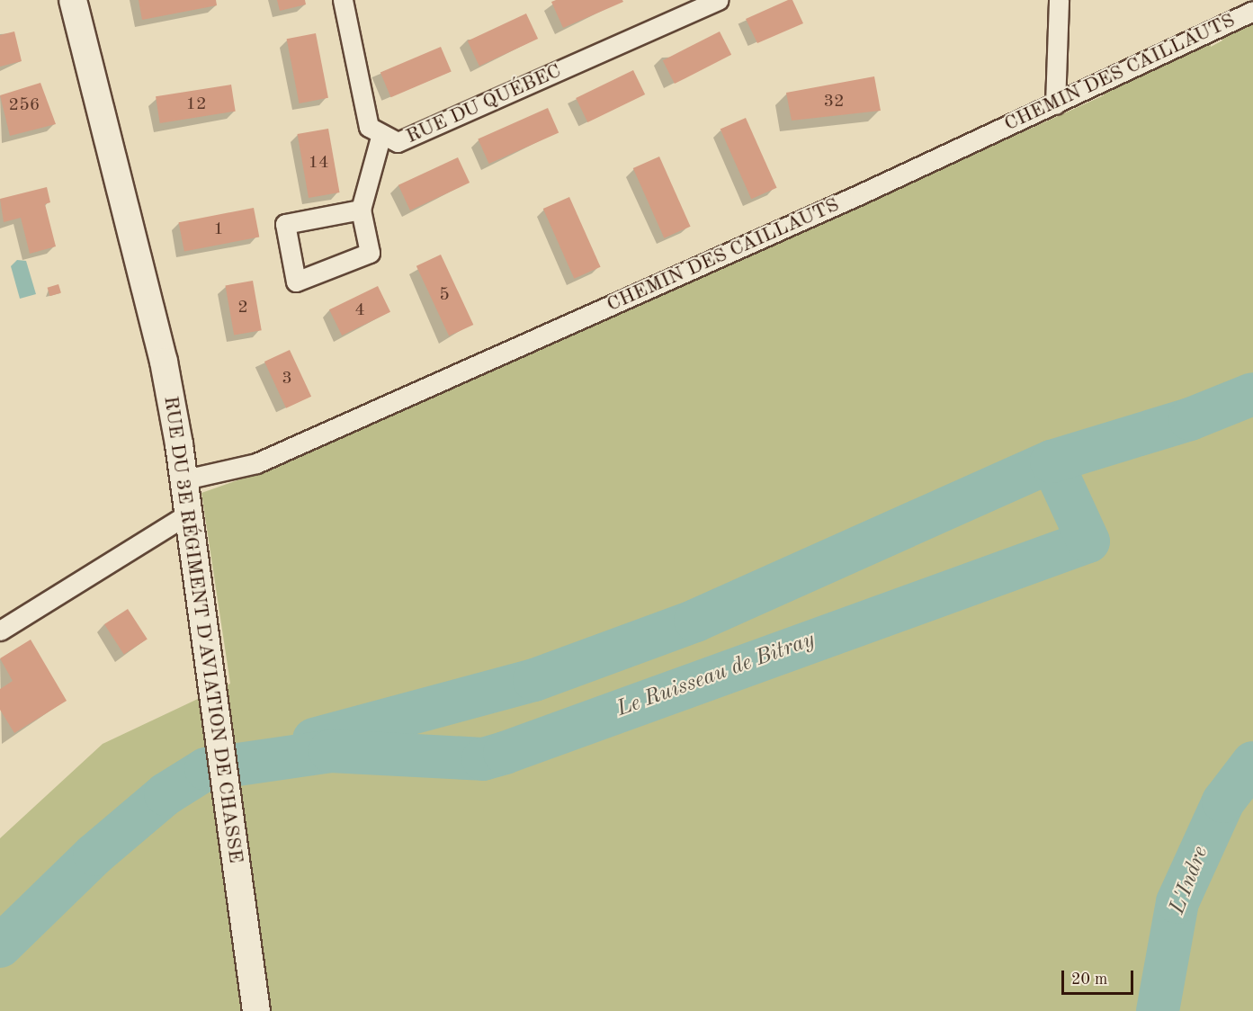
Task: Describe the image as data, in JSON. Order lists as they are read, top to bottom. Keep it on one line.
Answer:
{"streets":{"main road":["RUE DU 3E RÉGIMENT D'AVIATION DE CHASSE"],"street":["CHEMIN DES CAILLAUTS","RUE DU QUÉBEC"]},"crossings":[["CHEMIN DES CAILLAUTS","RUE DU 3E RÉGIMENT D'AVIATION DE CHASSE"]],"water":["Le Ruisseau de Bitray","L'Indre"],"house_numbers":["32","12","256","14","1","5","2","4","3"],"scale_bar":"20 m"}
